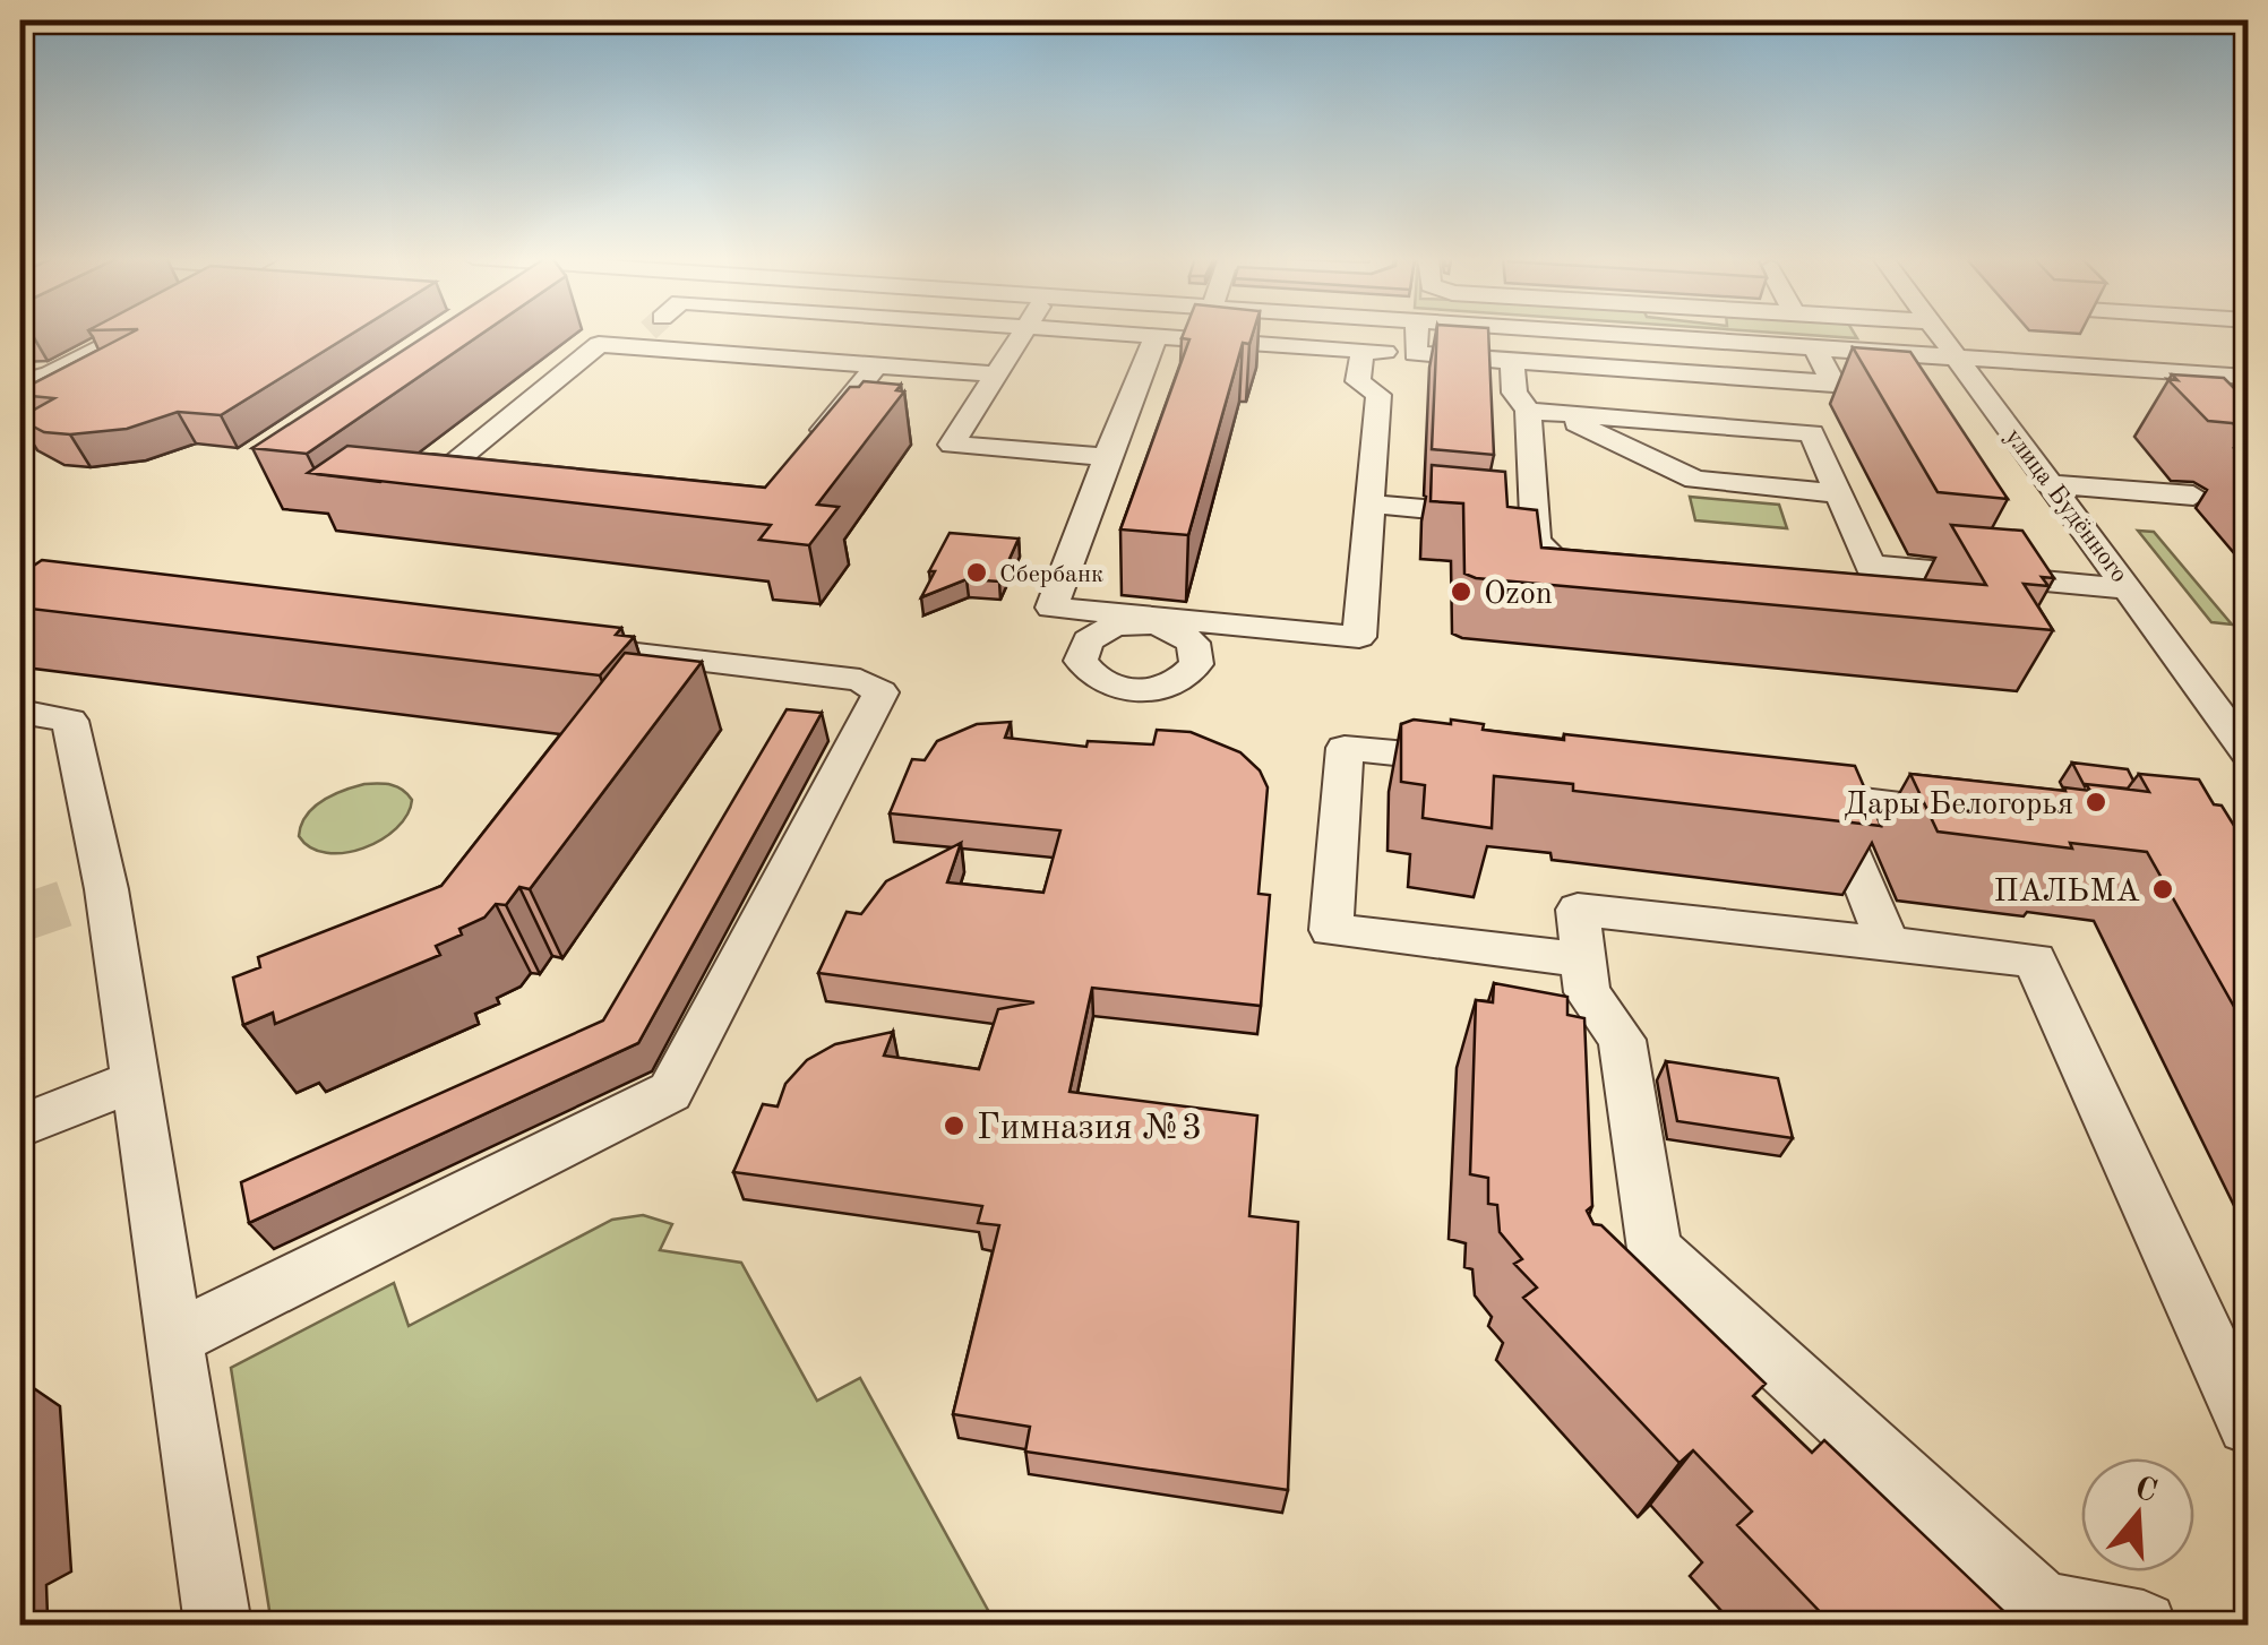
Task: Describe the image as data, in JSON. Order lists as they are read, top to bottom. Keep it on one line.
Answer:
{"streets":{"street":["улица Будённого"]},"places":["Сбербанк","Ozon","Дары Белогорья","ПАЛЬМА","Гимназия №3"],"north":"top"}
